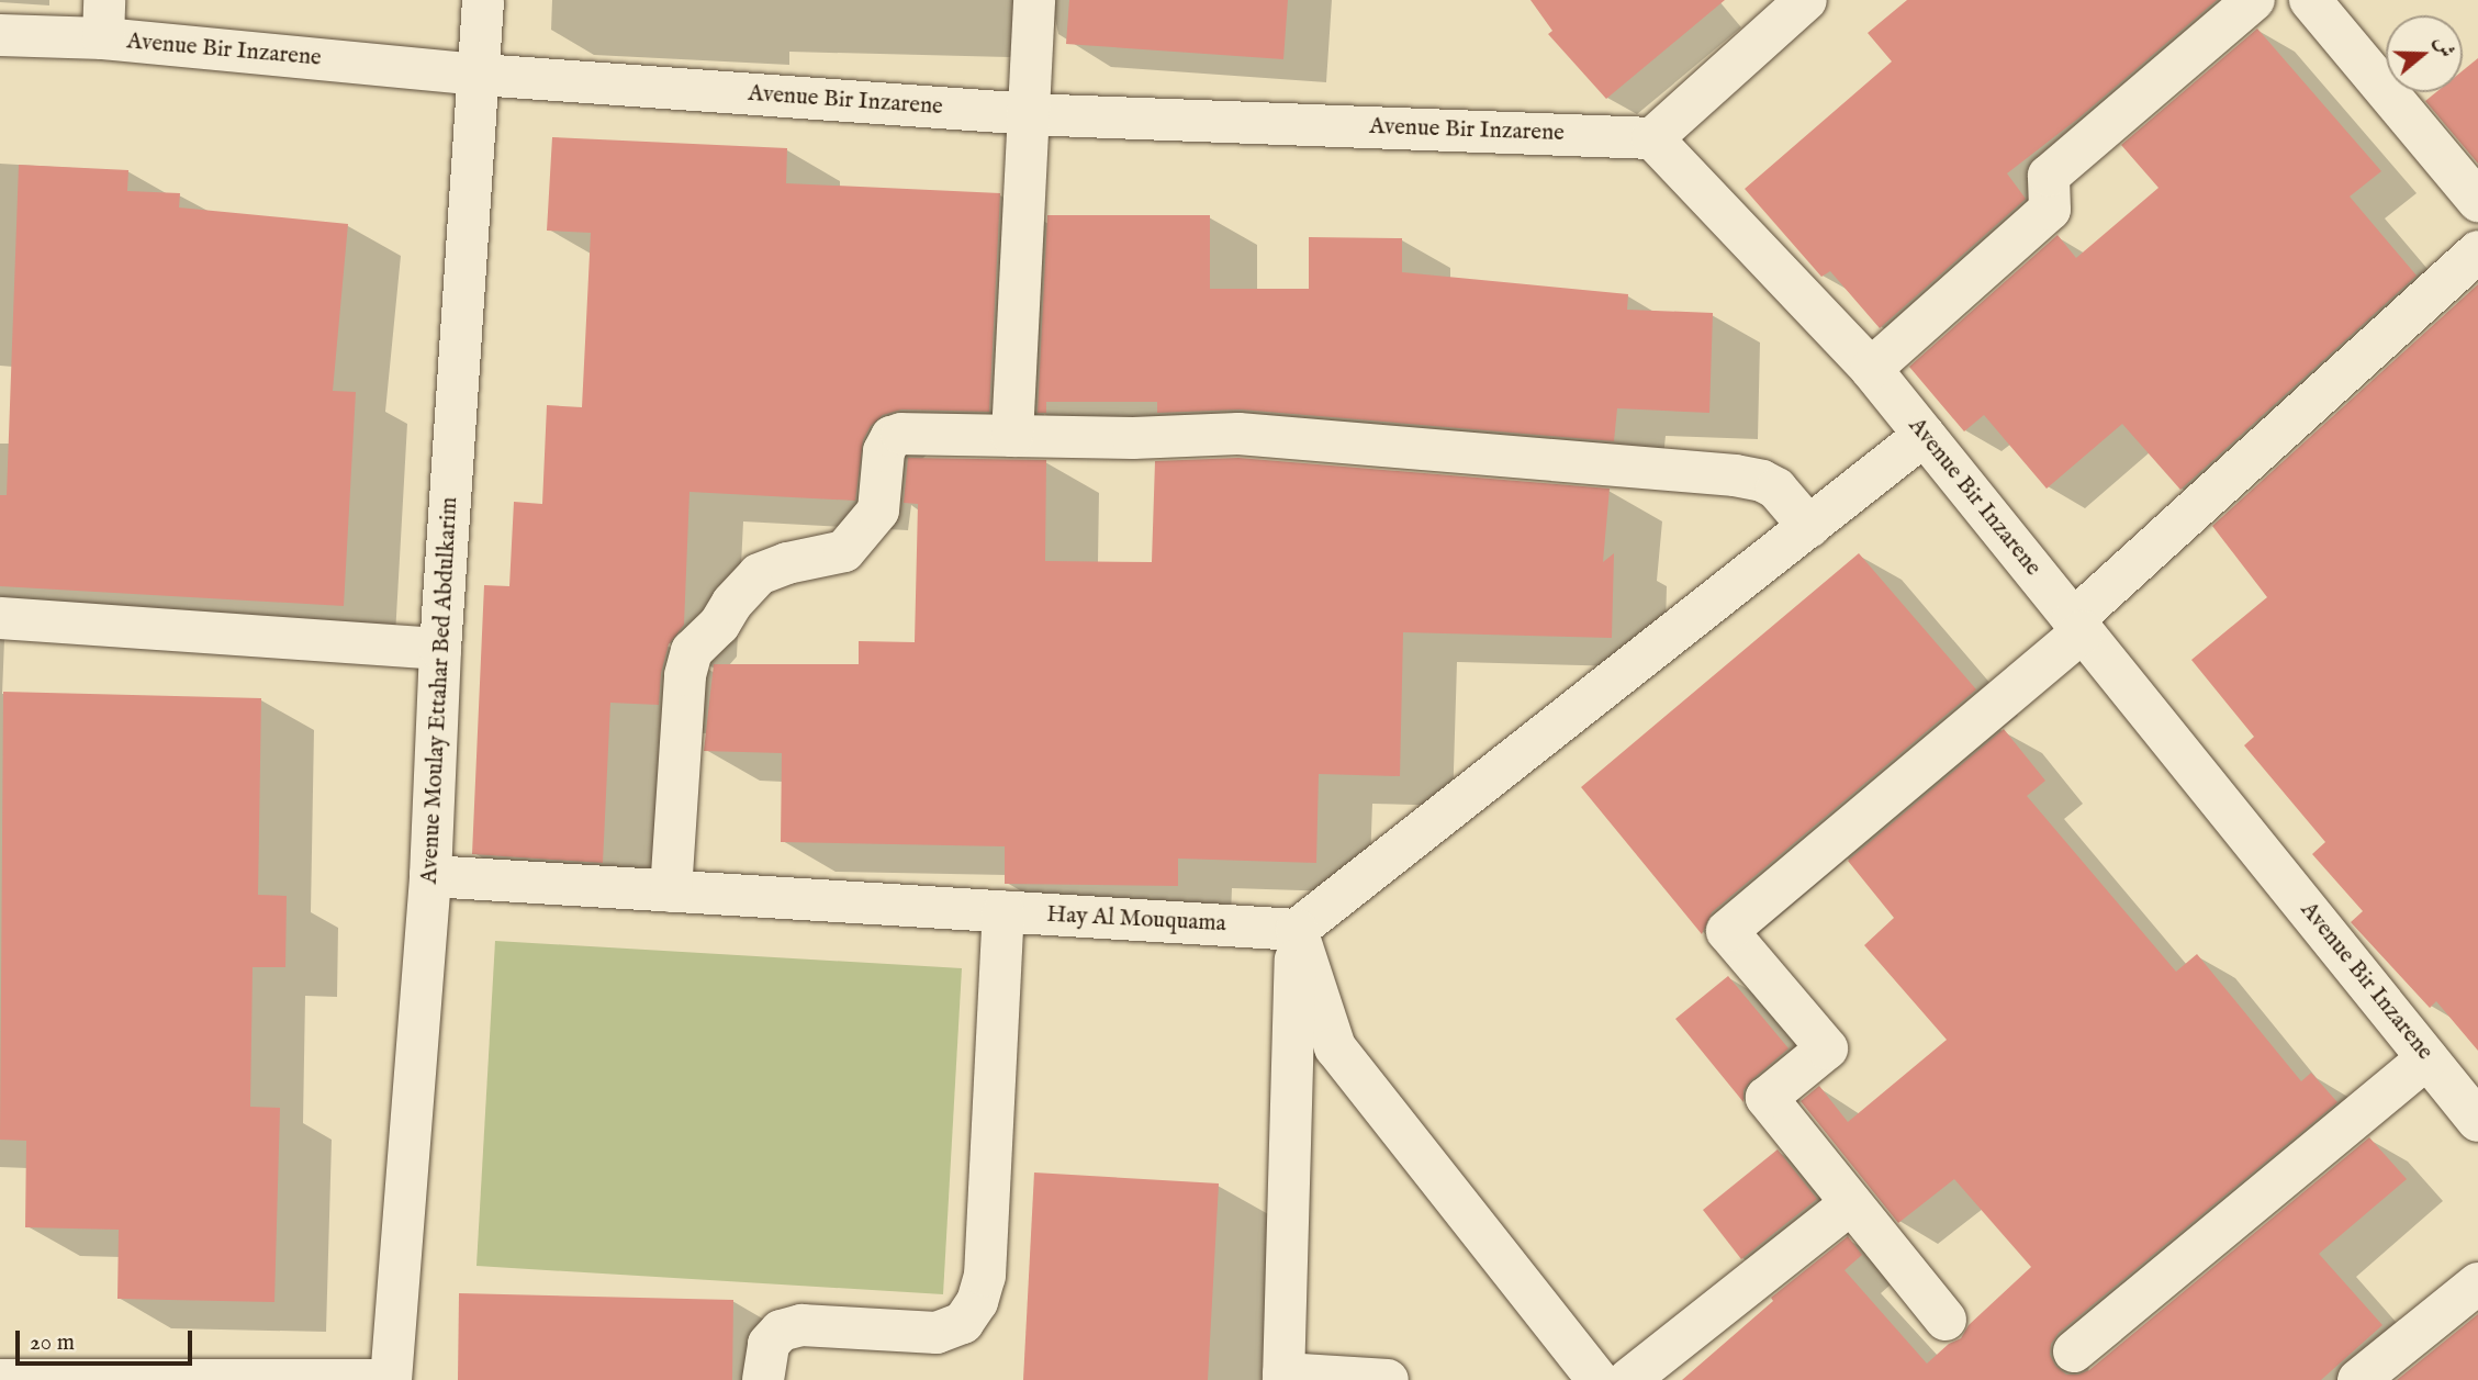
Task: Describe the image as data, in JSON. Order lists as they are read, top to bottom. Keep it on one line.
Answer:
{"streets":{"street":["Avenue Bir Inzarene","Avenue Moulay Ettahar Bed Abdulkarim","Hay Al Mouquama"]},"crossings":[["Avenue Bir Inzarene","Avenue Moulay Ettahar Bed Abdulkarim"],["Avenue Moulay Ettahar Bed Abdulkarim","Hay Al Mouquama"]],"scale_bar":"20 m","north":"right"}
